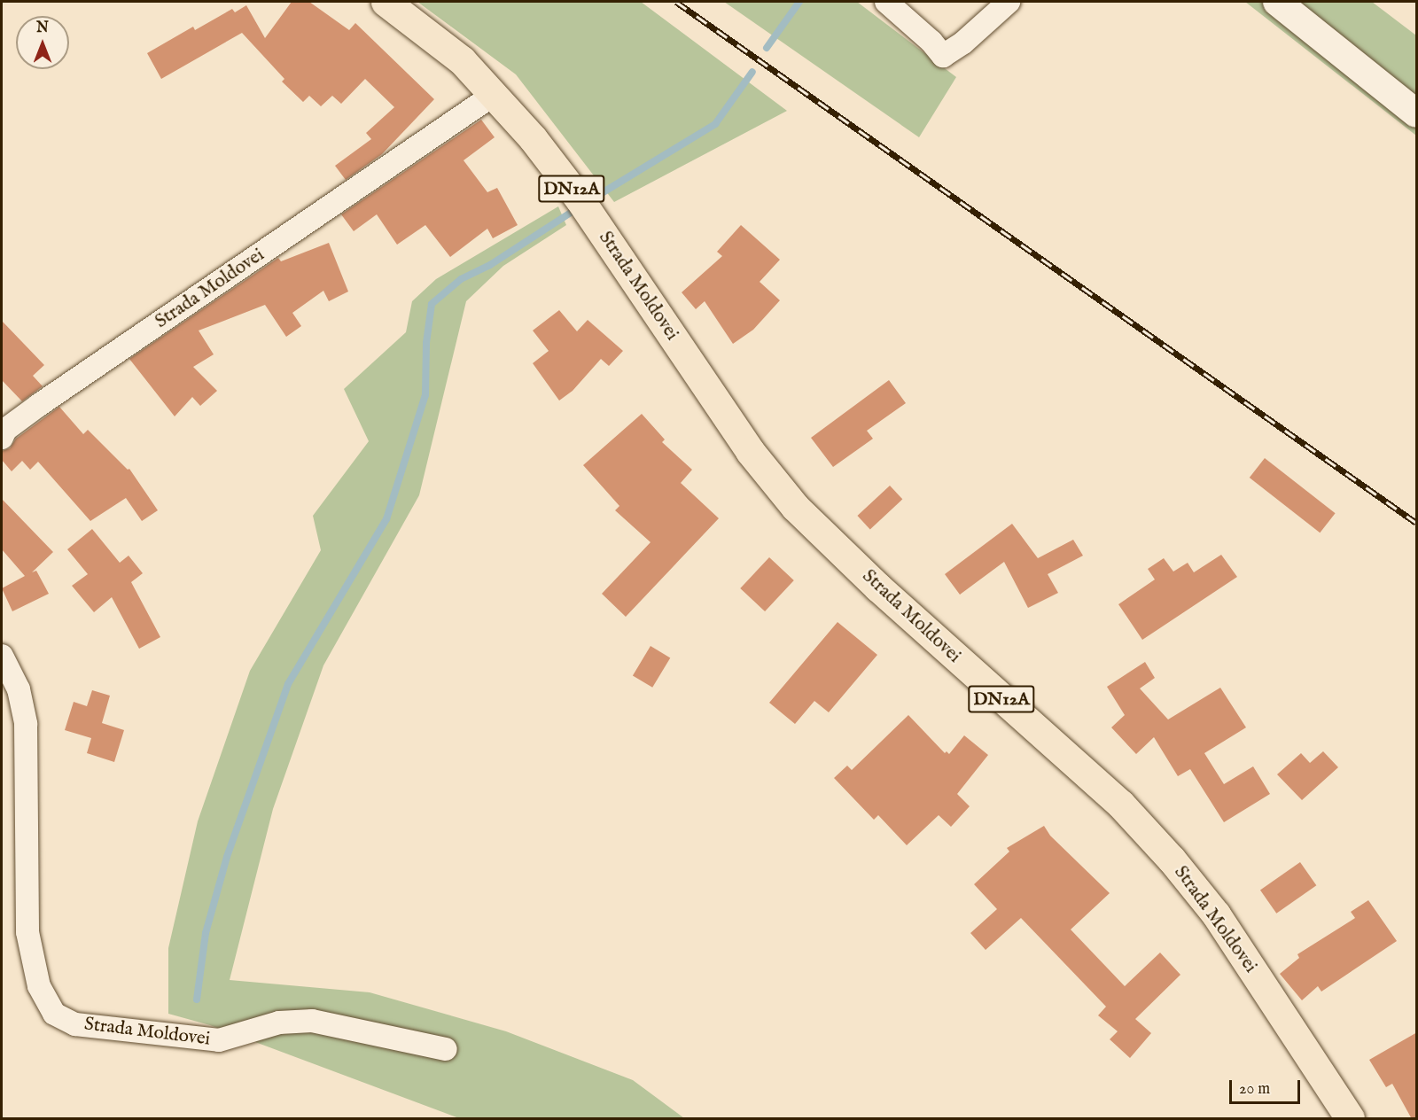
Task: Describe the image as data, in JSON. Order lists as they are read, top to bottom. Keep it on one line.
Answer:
{"streets":{"main road":["DN12A","Strada Moldovei"]},"scale_bar":"20 m","north":"top"}
